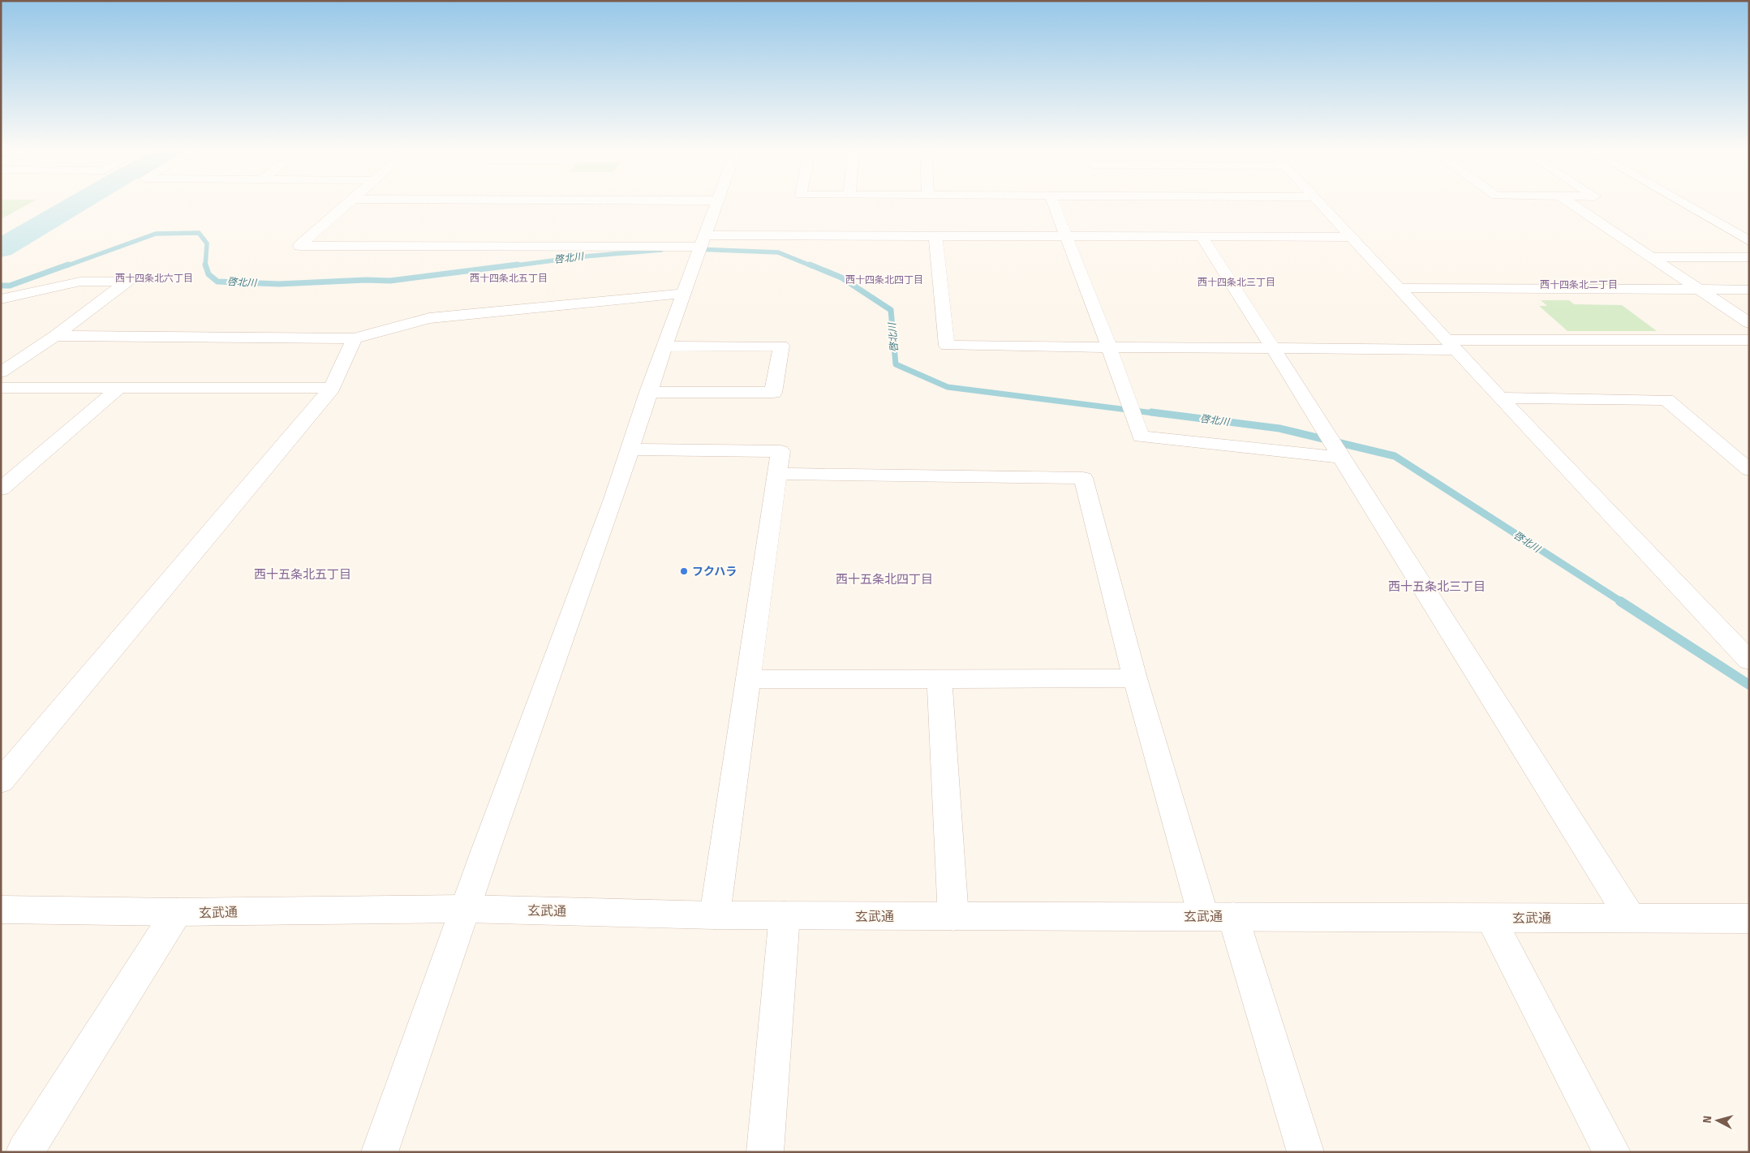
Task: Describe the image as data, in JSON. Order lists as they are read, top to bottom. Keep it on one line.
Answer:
{"streets":{"street":["玄武通"]},"districts":["西十四条北六丁目","西十四条北五丁目","西十四条北四丁目","西十四条北三丁目","西十四条北二丁目","西十五条北五丁目","西十五条北四丁目","西十五条北三丁目"],"water":["啓北川"],"places":["フクハラ"],"north":"left"}
